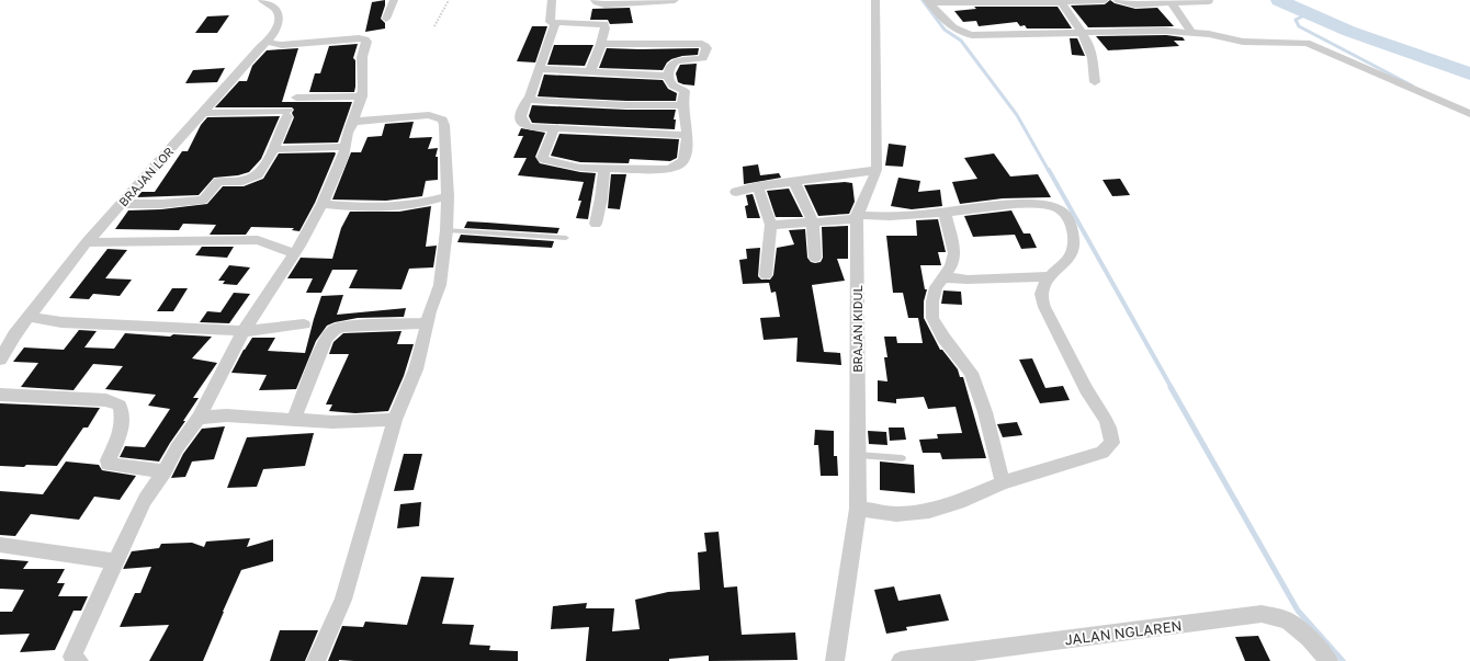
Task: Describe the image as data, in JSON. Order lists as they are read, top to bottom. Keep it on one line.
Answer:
{"streets":{"street":["BRAJAN LOR","BRAJAN KIDUL","JALAN NGLAREN"]}}
